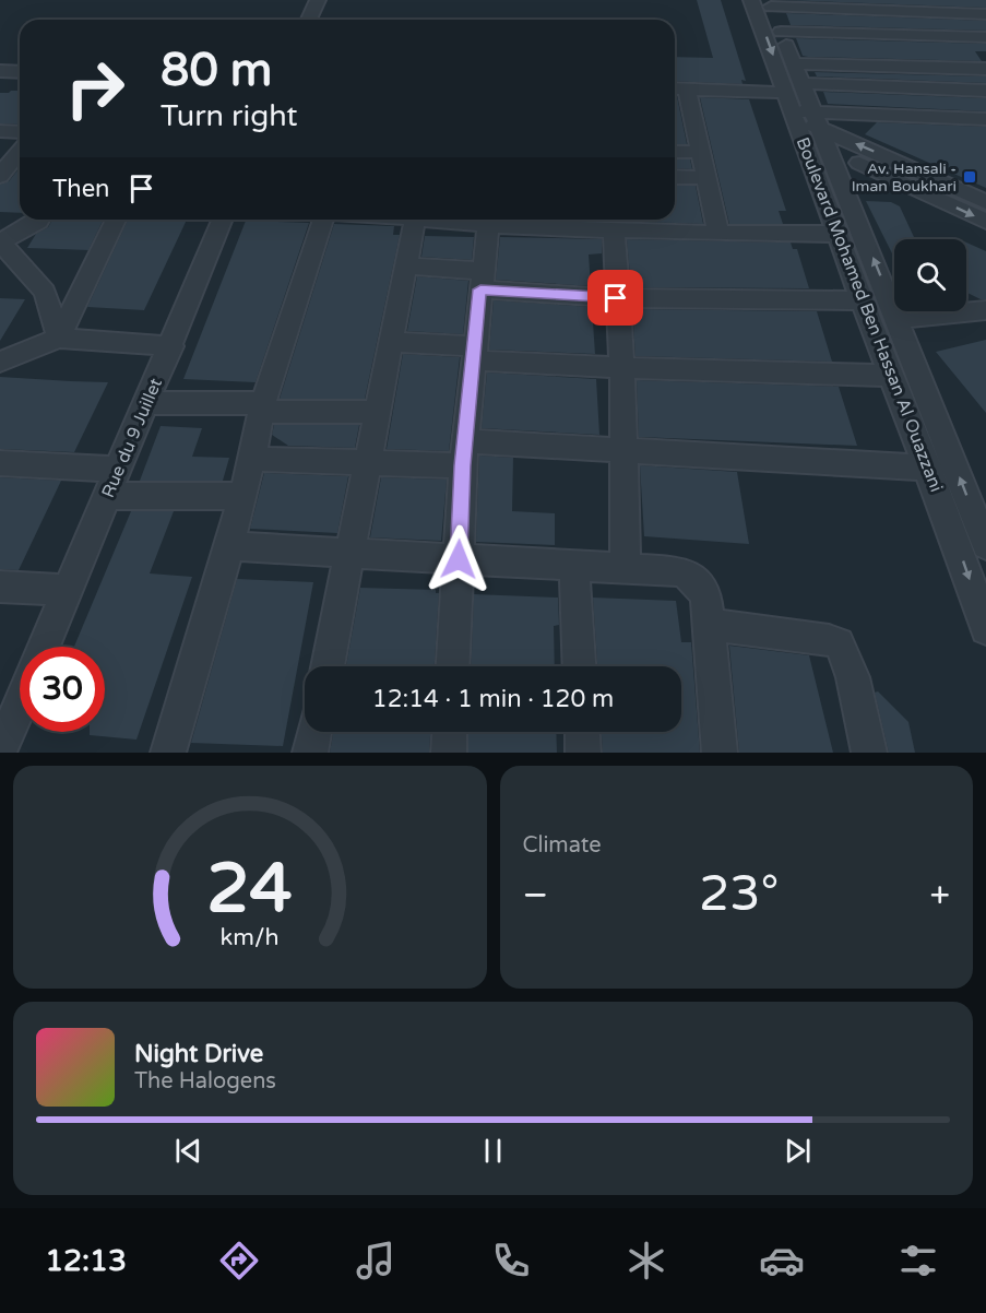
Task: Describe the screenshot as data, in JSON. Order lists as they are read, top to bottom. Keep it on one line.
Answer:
{"streets":{"street":["Boulevard Mohamed Ben Hassan Al Ouazzani","Rue du 9 Juillet"]},"places":{"transit":["Av. Hansali - Iman Boukhari"]},"page":{"turn":["80 m","Turn right"],"then":"Then","limit":"30","trip":"12:14 · 1 min · 120 m","tile":"Climate","heat":["−","23°","+"],"song":["Night Drive","The Halogens"],"tabs":"12:13","gauge":["24","km/h"]}}
